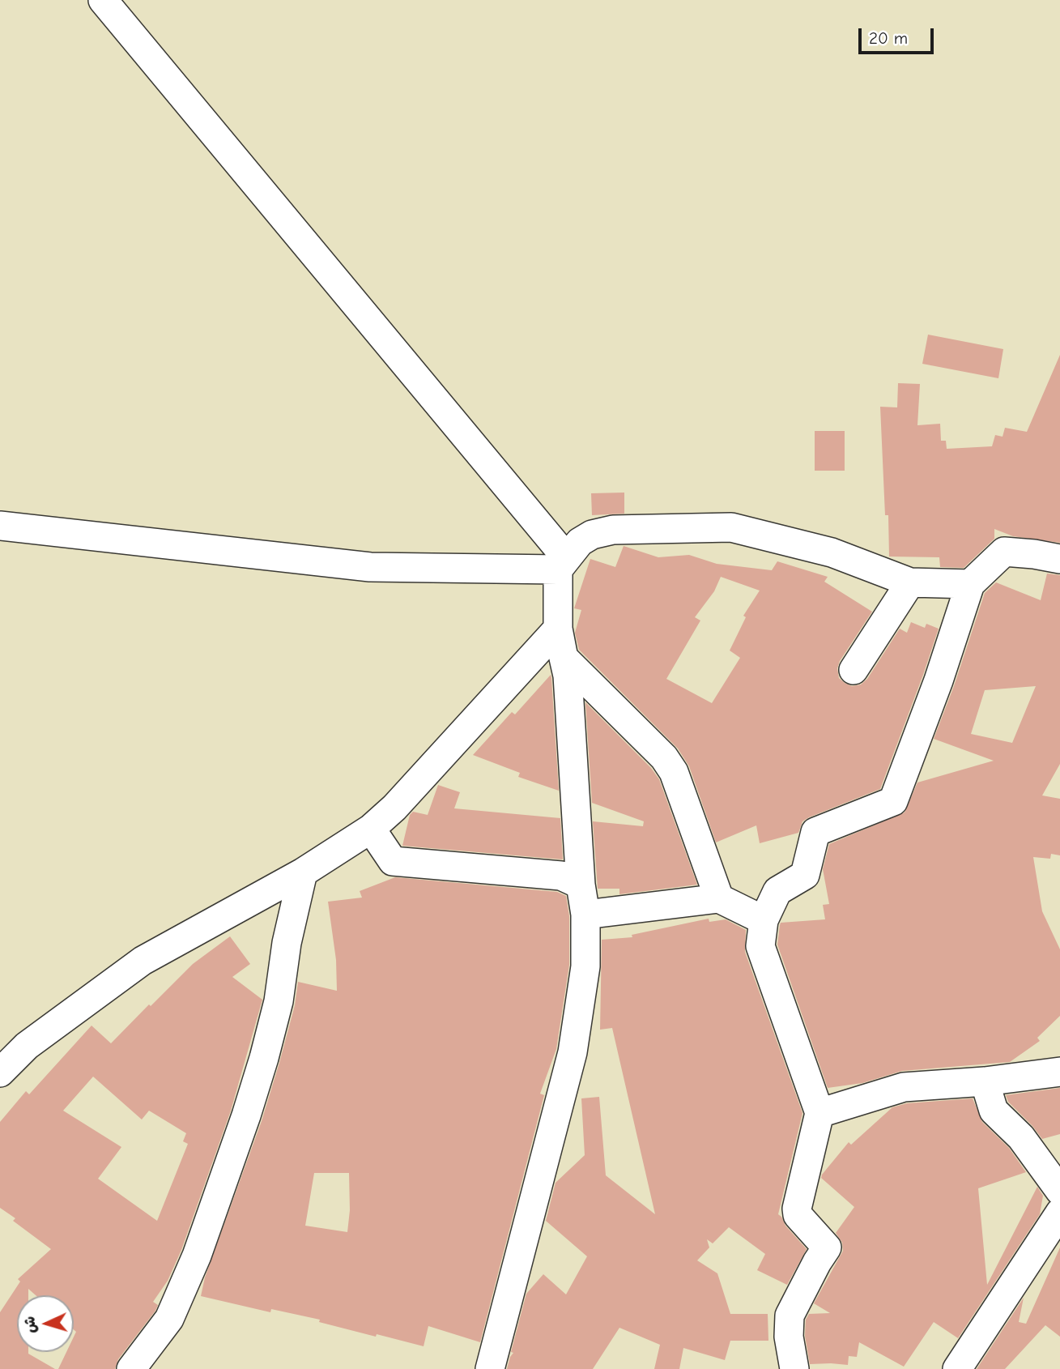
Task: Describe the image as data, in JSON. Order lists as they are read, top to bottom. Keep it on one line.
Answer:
{"scale_bar":"20 m","north":"left"}
